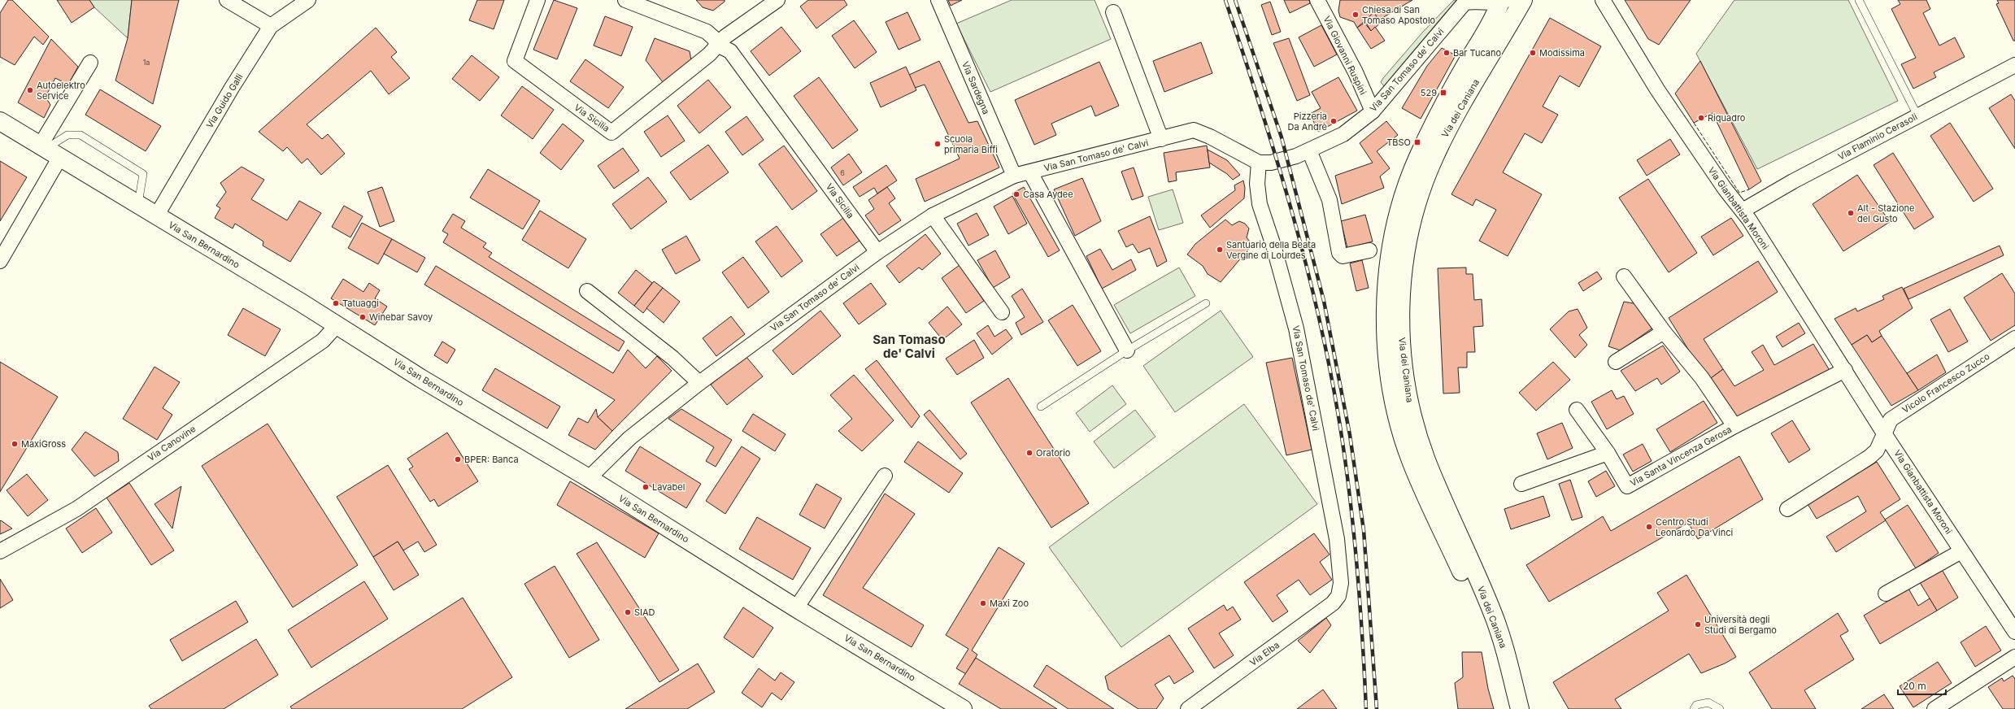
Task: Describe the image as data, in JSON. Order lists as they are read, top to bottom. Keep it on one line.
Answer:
{"streets":{"main road":["Via dei Caniana","Via San Bernardino"],"street":["Via Giovanni Ruspini","Via San Tomaso de' Calvi","Via Sardegna","Via Guido Galli","Via Sicilia","Via Flaminio Cerasoli","Via Gianbattista Moroni","Vicolo Francesco Zucco","Via Canovine","Via Santa Vincenza Gerosa","Via Elba"]},"crossings":[["Via Giovanni Ruspini","Via San Tomaso de' Calvi"],["Via San Tomaso de' Calvi","Via Sardegna"],["Via San Tomaso de' Calvi","Via dei Caniana"],["Via San Tomaso de' Calvi","Via Sicilia"],["Via San Tomaso de' Calvi","Via San Bernardino"],["Via San Tomaso de' Calvi","Via Elba"],["Via Guido Galli","Via San Bernardino"],["Via Flaminio Cerasoli","Via Gianbattista Moroni"],["Via Gianbattista Moroni","Vicolo Francesco Zucco"],["Via Gianbattista Moroni","Via Santa Vincenza Gerosa"],["Via San Bernardino","Via Canovine"]],"districts":["San Tomaso de' Calvi"],"places":{"other":["Chiesa di San Tomaso Apostolo","Bar Tucano","Modissima","Autoelektro Service","Riquadro","Pizzeria Da Andrè","Scuola primaria Biffi","Casa Aydee","Alt - Stazione del Gusto","Santuario della Beata Vergine di Lourdes","Tatuaggi","Winebar Savoy","MaxiGross","Oratorio","BPER: Banca","Lavabel","Centro Studi Leonardo Da Vinci","Maxi Zoo","SIAD","Università degli Studi di Bergamo"],"transit":["529","TBSO"]},"house_numbers":["1a","6"],"scale_bar":"20 m"}
